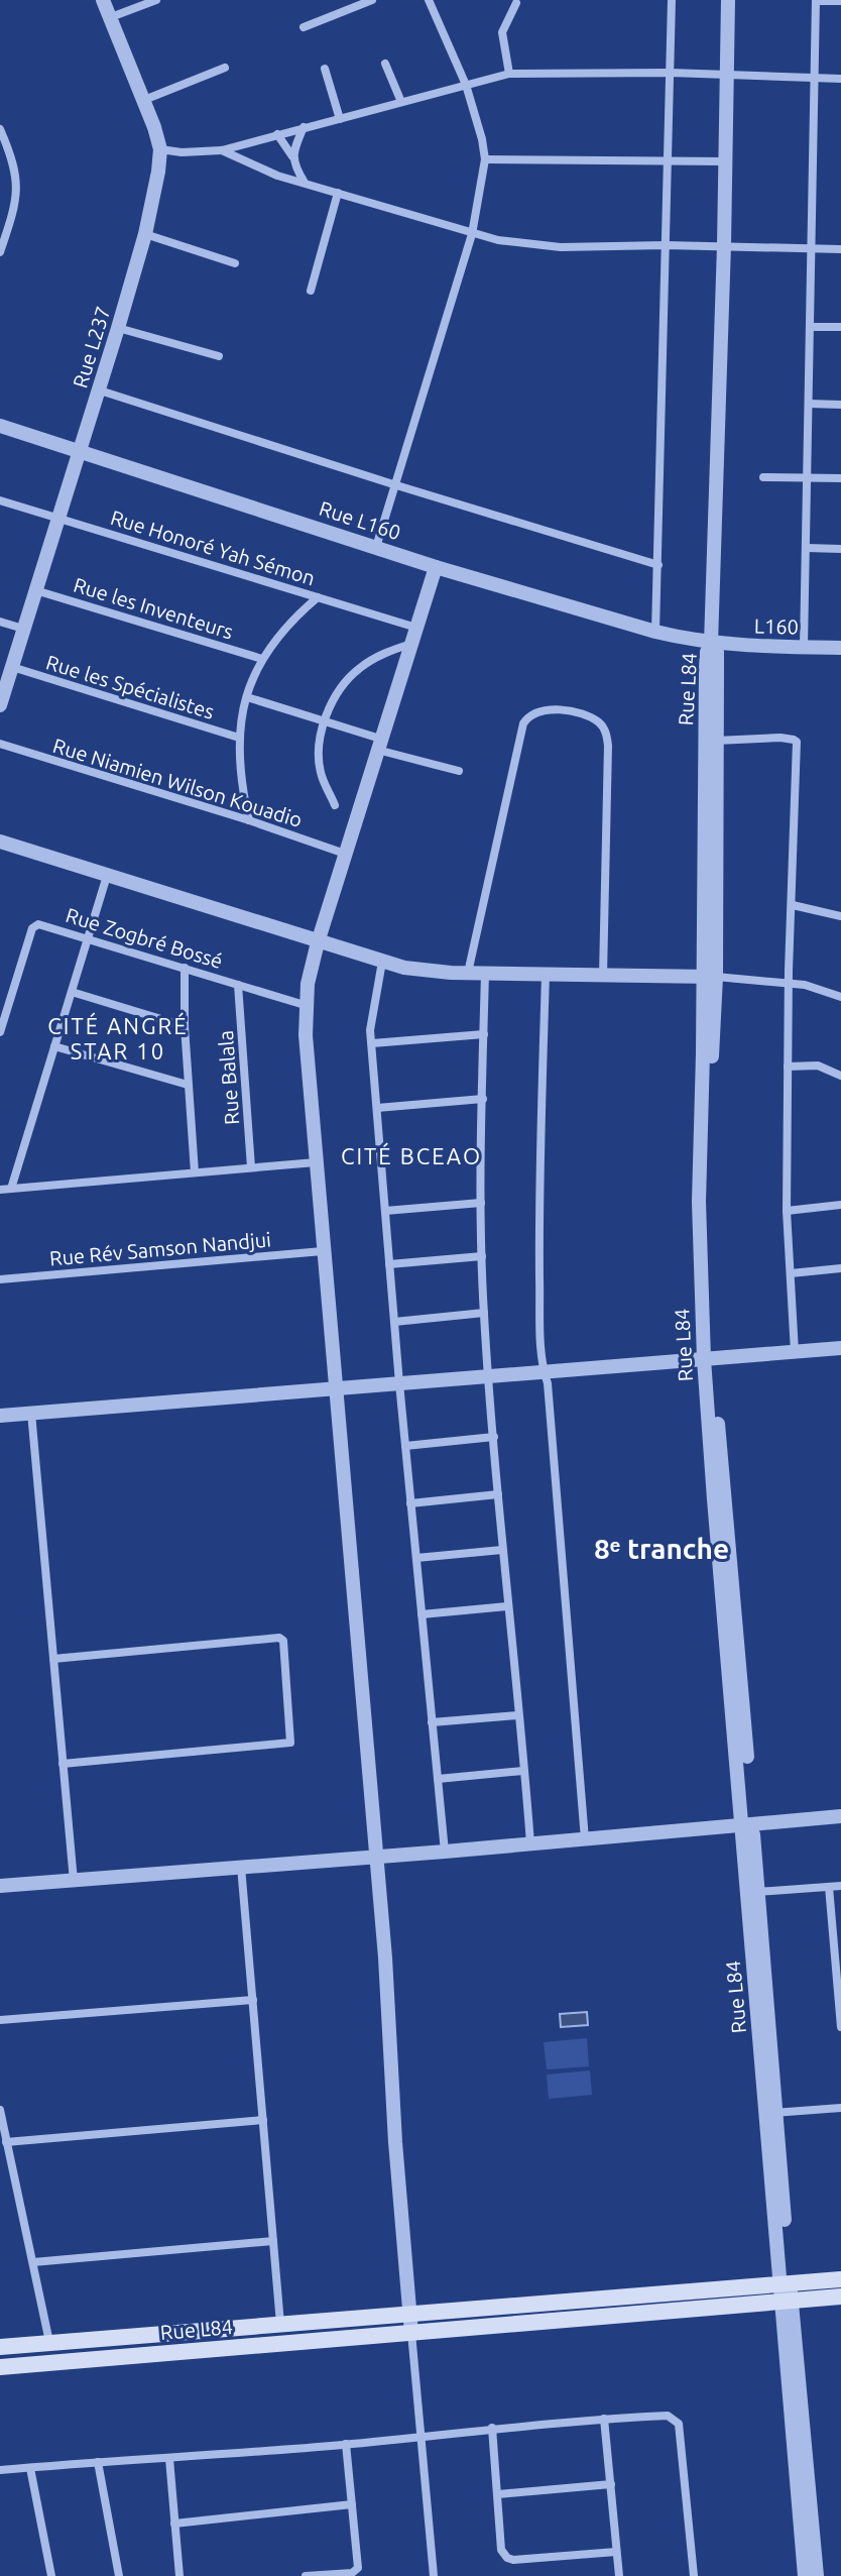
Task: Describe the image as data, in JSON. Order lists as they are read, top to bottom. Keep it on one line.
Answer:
{"streets":{"main road":["Rue L84"],"street":["Rue L237","Rue L160","Rue Honoré Yah Sémon","Rue les Inventeurs","L160","Rue les Spécialistes","Rue Niamien Wilson Kouadio","Rue Zogbré Bossé","Rue Balala","Rue Rév Samson Nandjui"]},"crossings":[["Rue L237","Rue L160"],["Rue L237","Rue Honoré Yah Sémon"],["Rue L237","Rue les Inventeurs"],["Rue L237","Rue les Spécialistes"],["Rue L160","L160"],["Rue L160","Rue L84"],["L160","Rue L84"],["Rue Zogbré Bossé","Rue Balala"]],"districts":["CITÉ ANGRÉ STAR 10","CITÉ BCEAO","8ᵉ tranche"]}
